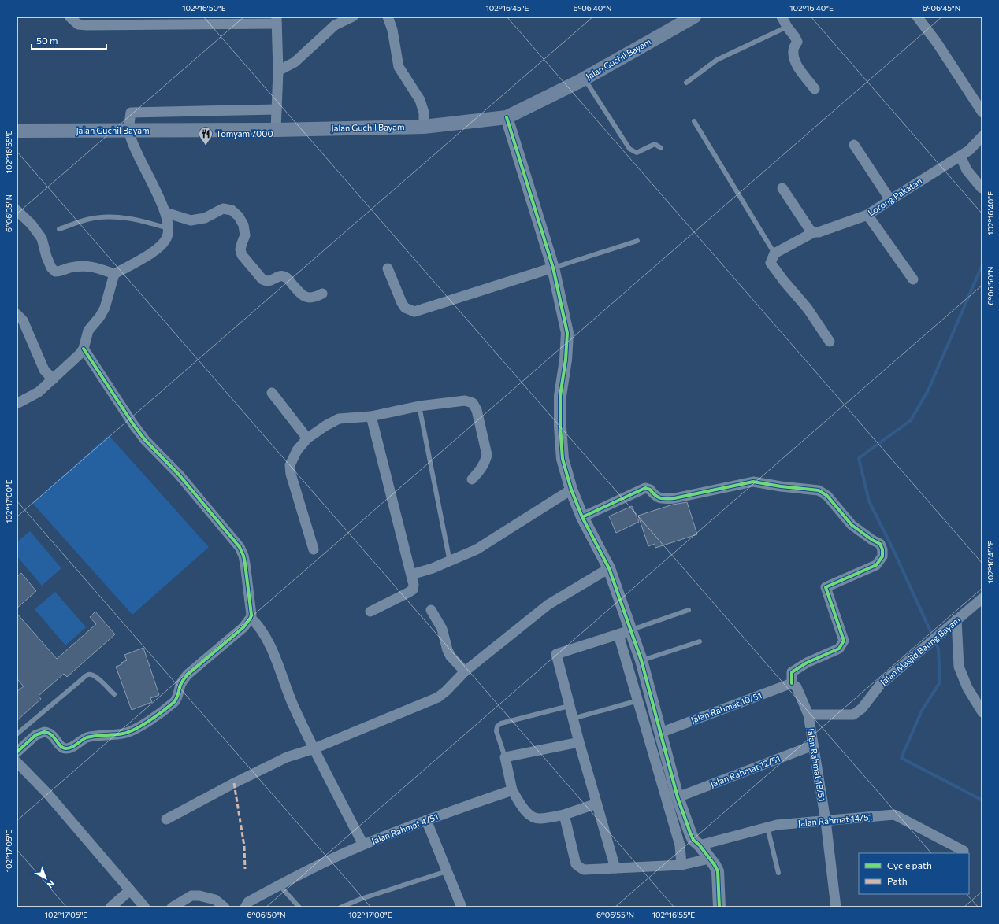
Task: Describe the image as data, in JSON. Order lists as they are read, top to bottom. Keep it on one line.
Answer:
{"streets":{"main road":["Jalan Guchil Bayam"],"street":["Lorong Pakatan","Jalan Masjid Baung Bayam","Jalan Rahmat 10/51","Jalan Rahmat 18/51","Jalan Rahmat 12/51","Jalan Rahmat 14/51","Jalan Rahmat 4/51"]},"crossings":[["Jalan Masjid Baung Bayam","Jalan Rahmat 18/51"],["Jalan Rahmat 10/51","Jalan Rahmat 18/51"],["Jalan Rahmat 18/51","Jalan Rahmat 12/51"],["Jalan Rahmat 18/51","Jalan Rahmat 14/51"]],"places":{"restaurant":["Tomyam 7000"]},"legend":["Cycle path","Path"],"scale_bar":"50 m","north":"bottom right","coordinates":["102°16'50\"E","102°16'45\"E","6°06'40\"N","102°16'40\"E","6°06'45\"N","102°16'55\"E","6°06'35\"N","6°06'50\"N","102°17'00\"E","102°17'05\"E","6°06'55\"N"]}
